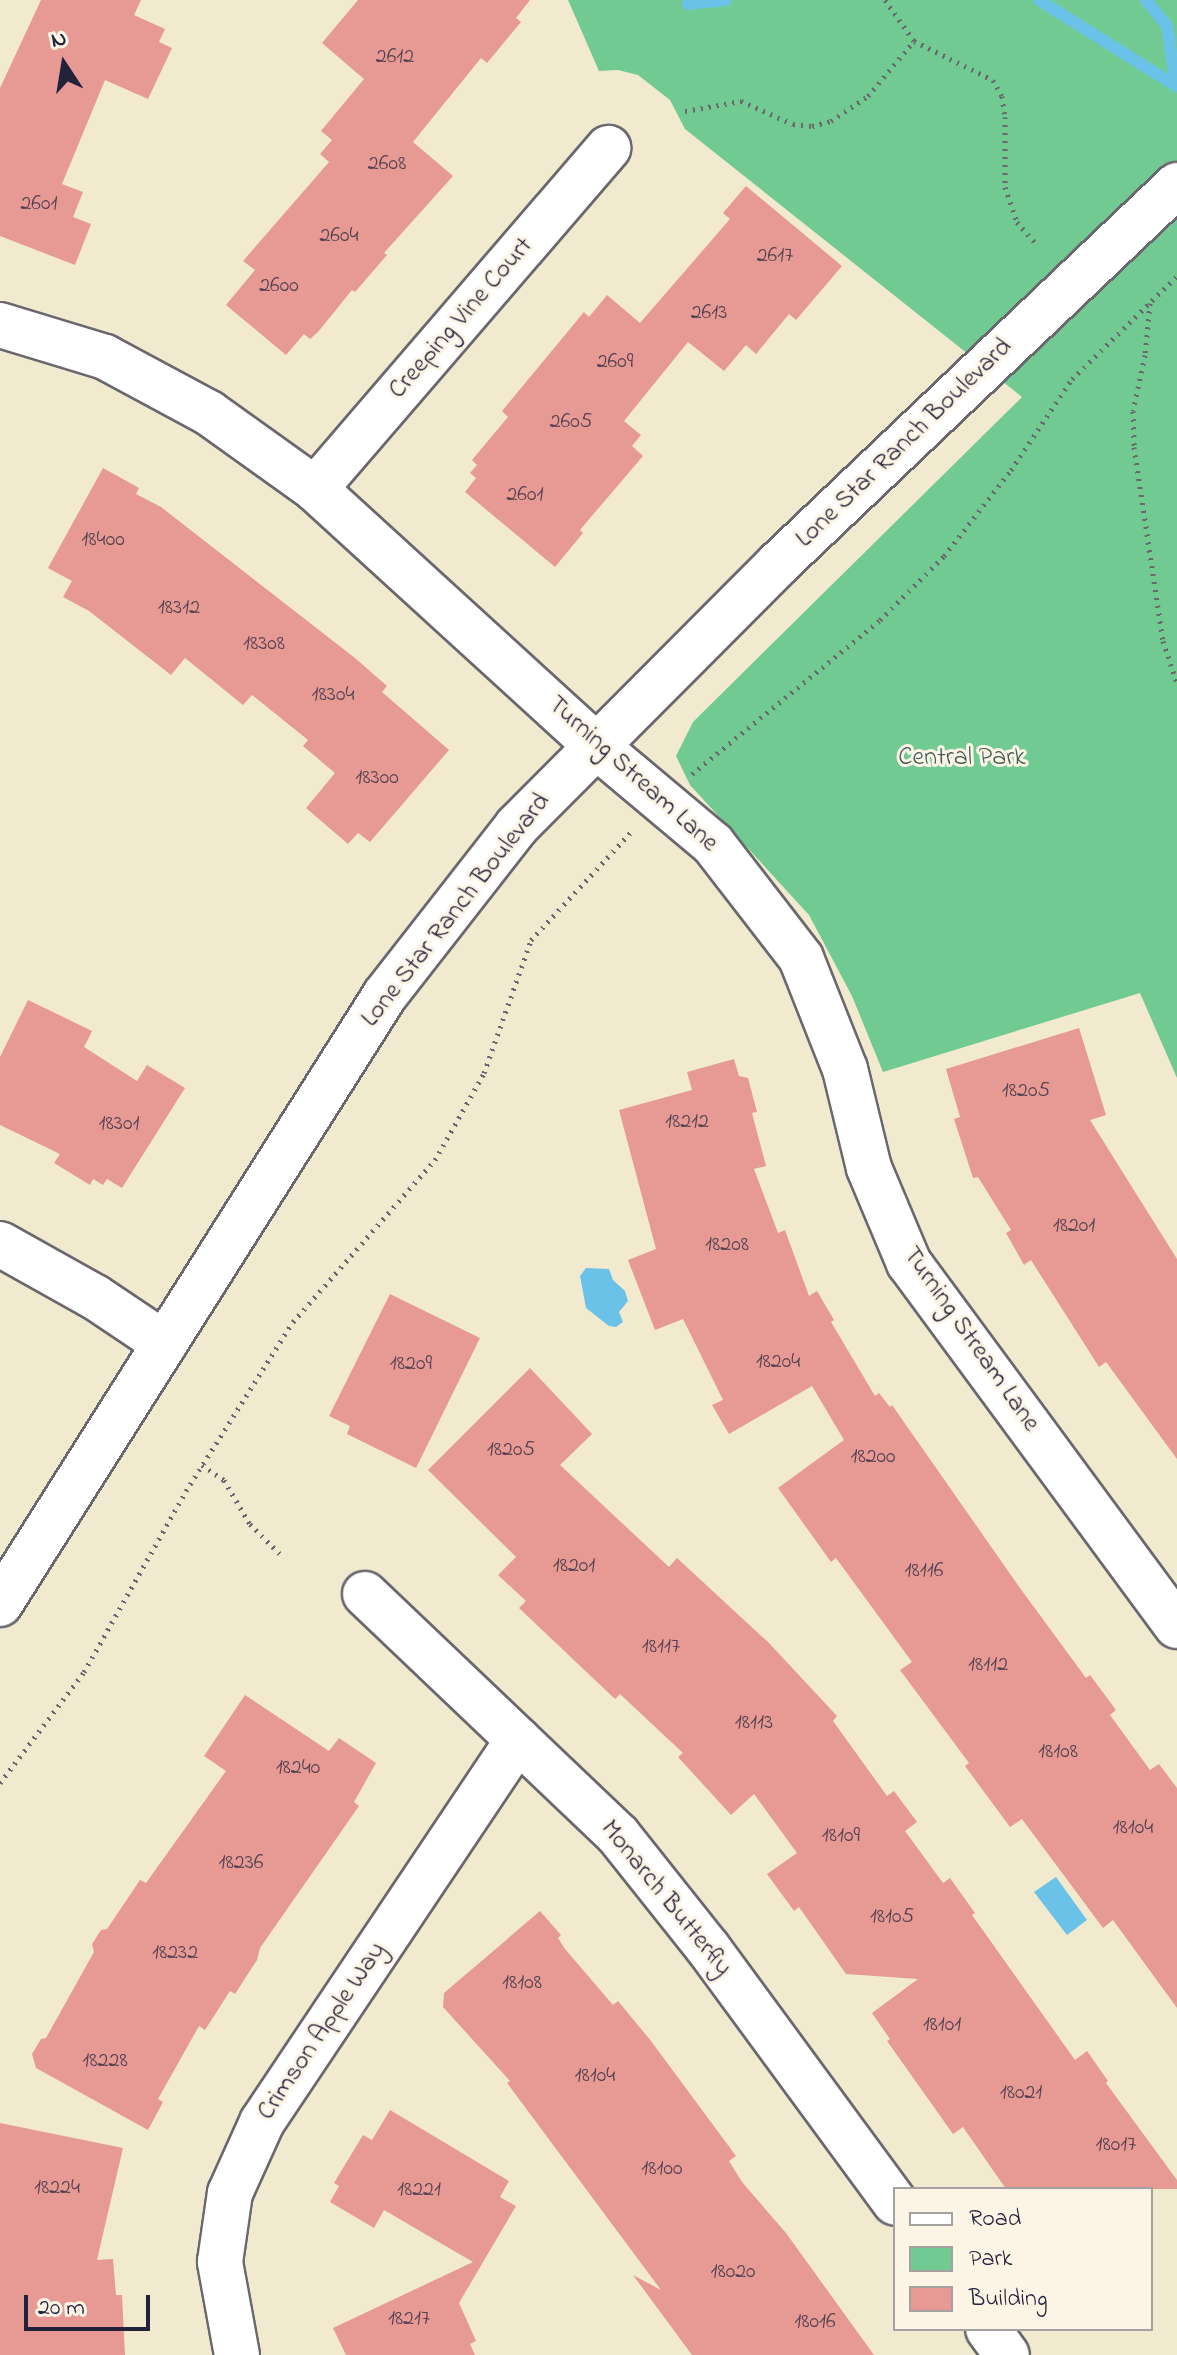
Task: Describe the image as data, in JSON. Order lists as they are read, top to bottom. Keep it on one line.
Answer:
{"streets":{"street":["Creeping Vine Court","Lone Star Ranch Boulevard","Turning Stream Lane","Monarch Butterfly","Crimson Apple Way"]},"crossings":[["Creeping Vine Court","Turning Stream Lane"],["Lone Star Ranch Boulevard","Turning Stream Lane"],["Monarch Butterfly","Crimson Apple Way"]],"parks":["Central Park"],"house_numbers":["2612","2608","2601","2604","2617","2600","2613","2609","2605","2601","18400","18312","18308","18304","18300","18205","18212","18301","18201","18208","18204","18209","18205","18200","18201","18116","18117","18112","18113","18108","18240","18104","18109","18236","18105","18232","18108","18101","18228","18104","18021","18017","18100","18224","18221","18020","18217","18016"],"legend":["Road","Park","Building"],"scale_bar":"20 m","north":"top"}
